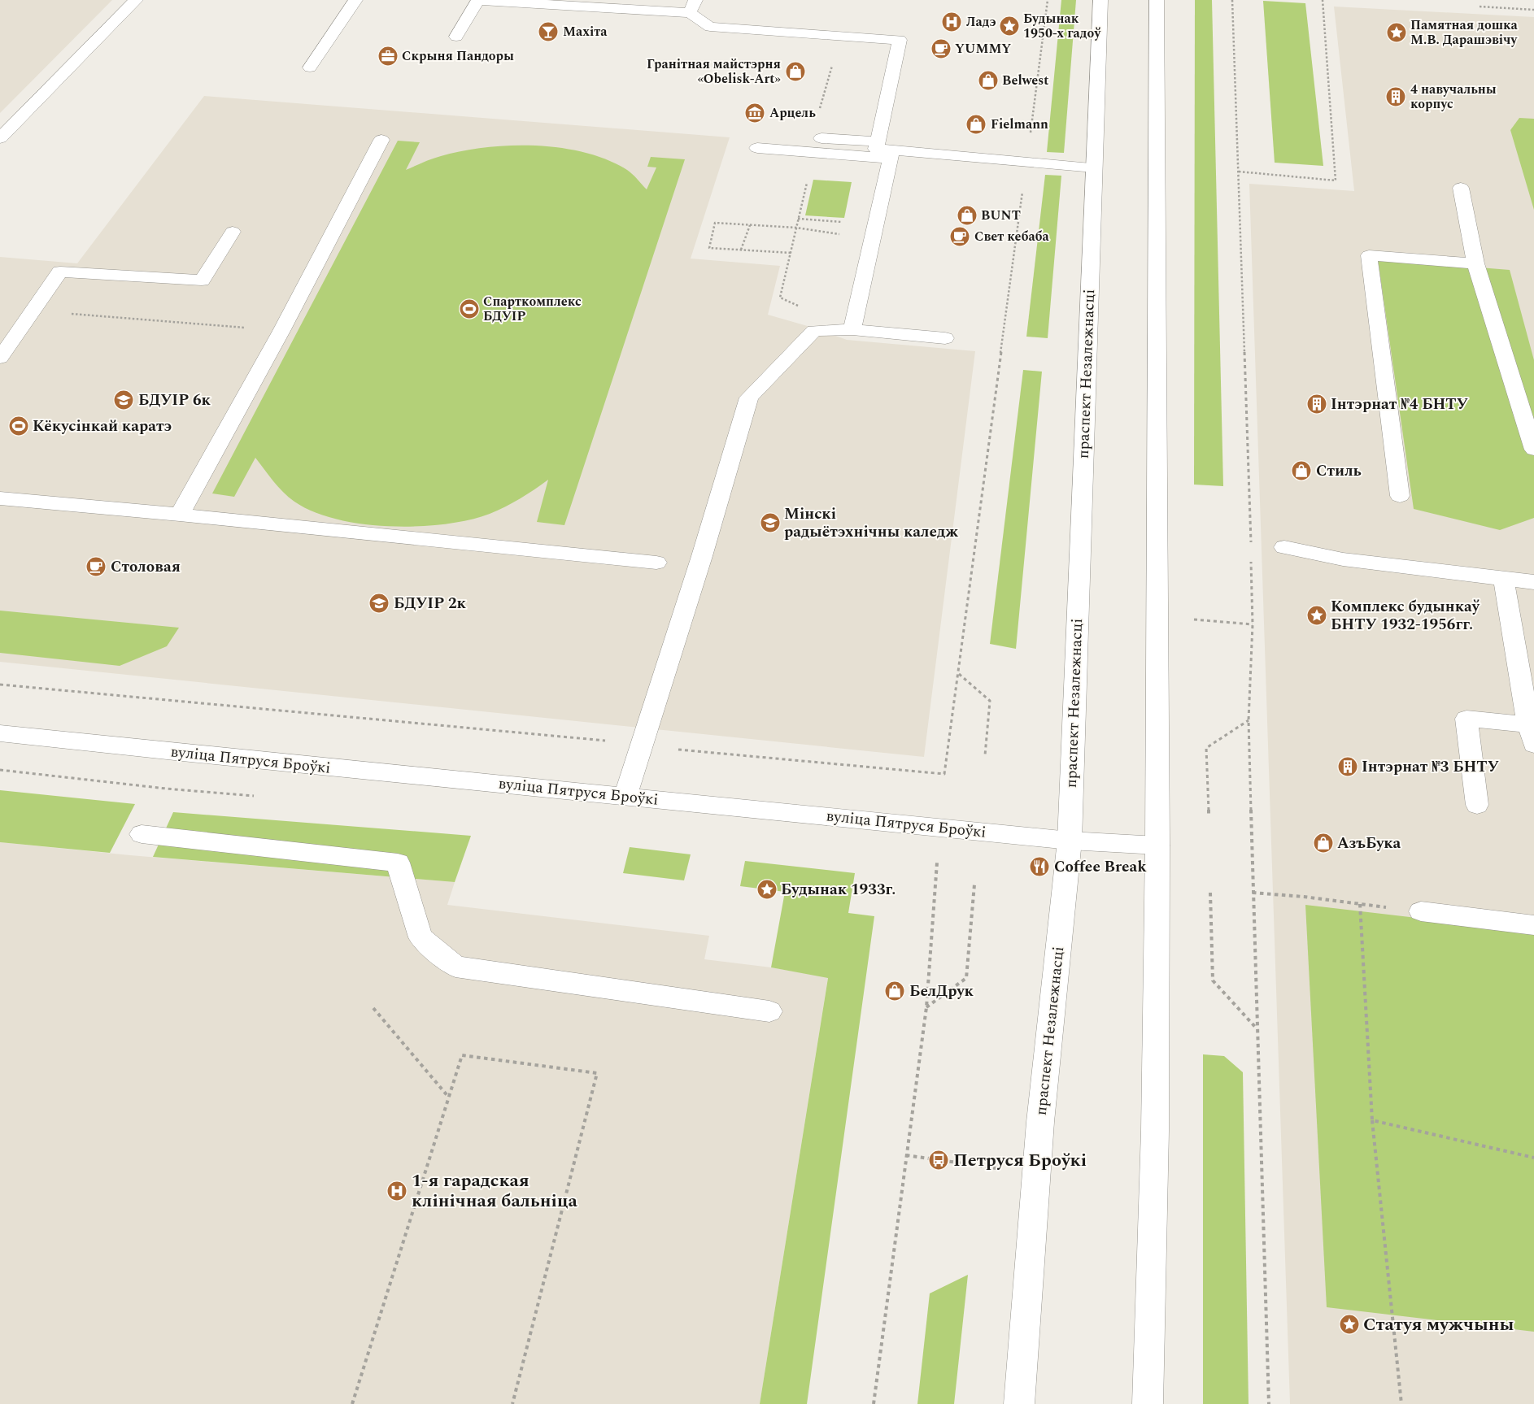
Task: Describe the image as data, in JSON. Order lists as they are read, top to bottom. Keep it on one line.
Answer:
{"streets":{"main road":["праспект Незалежнасці","вуліца Пятруся Броўкі"]},"crossings":[["праспект Незалежнасці","вуліца Пятруся Броўкі"]],"places":{"hospital":["Ладэ","1-я гарадская клінічная бальніца"],"place":["Будынак 1950-х гадоў","Памятная дошка М.В. Дарашэвічу","Комплекс будынкаў БНТУ 1932-1956гг.","Будынак 1933г.","Статуя мужчыны"],"bar":["Махіта"],"cafe":["YUMMY","Свет кебаба","Столовая"],"office":["Скрыня Пандоры"],"shop":["Гранітная майстэрня «Obelisk-Art»","Belwest","Fielmann","BUNT","Стиль","АзъБука","БелДрук"],"building":["4 навучальны корпус","Інтэрнат №4 БНТУ","Інтэрнат №3 БНТУ"],"museum":["Арцель"],"sports":["Спарткомплекс БДУІР","Кёкусінкай каратэ"],"school or university":["БДУІР 6к","Мінскі радыётэхнічны каледж","БДУІР 2к"],"restaurant":["Coffee Break"],"bus stop":["Петруся Броўкі"]}}
